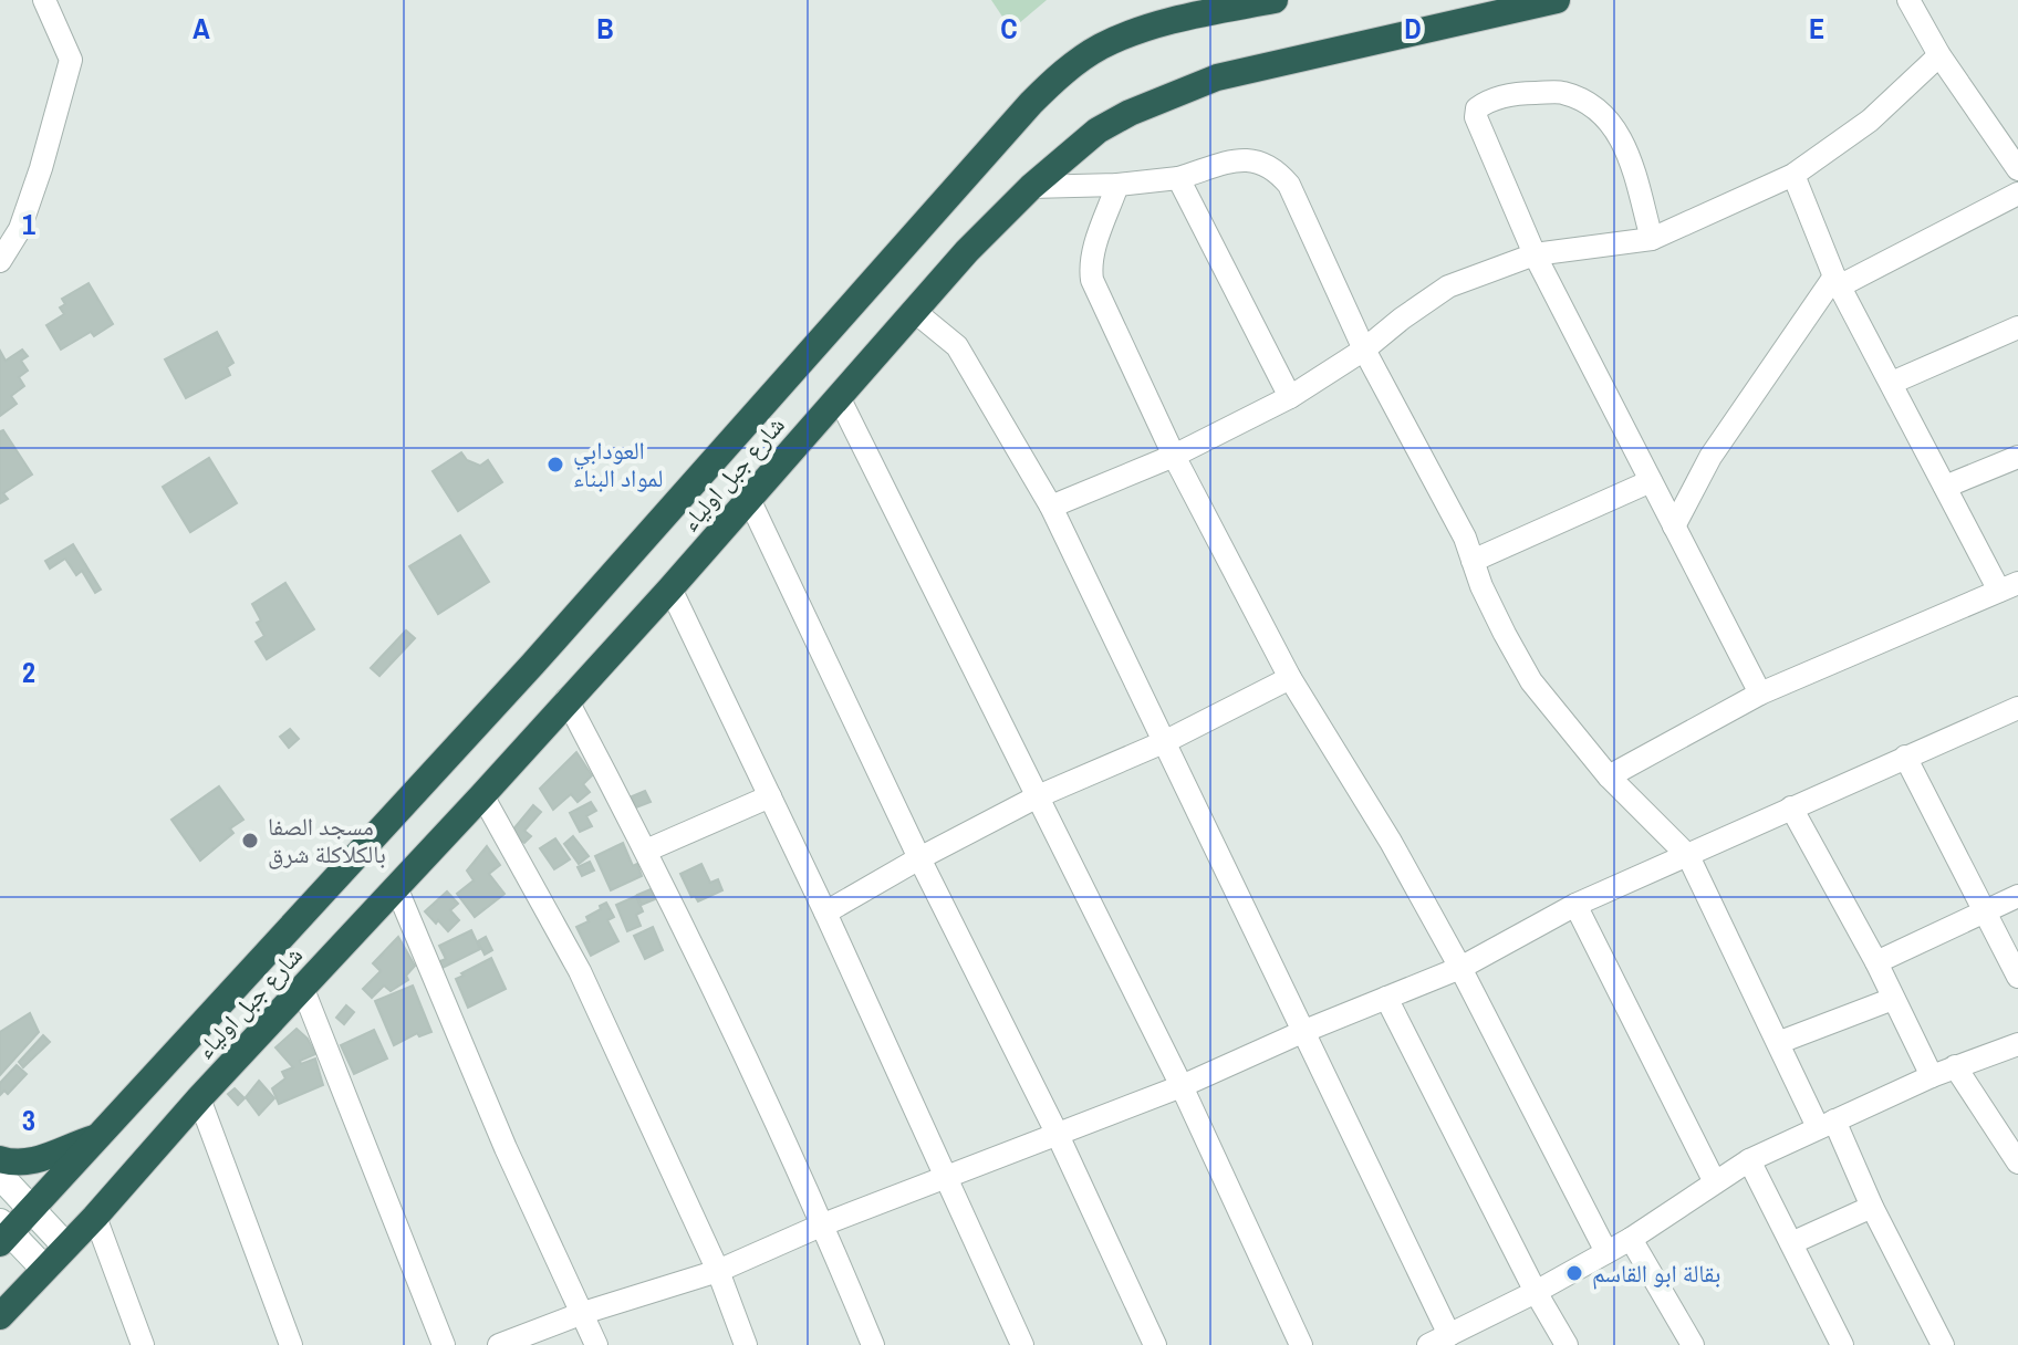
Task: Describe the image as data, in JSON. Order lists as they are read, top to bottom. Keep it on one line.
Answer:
{"streets":{"highway":["شارع جبل اولياء"]},"places":["العودابي لمواد البناء","مسجد الصفا بالكلاكلة شرق","بقالة ابو القاسم"],"grid":{"columns":["A","B","C","D","E"],"rows":["1","2","3"]}}
